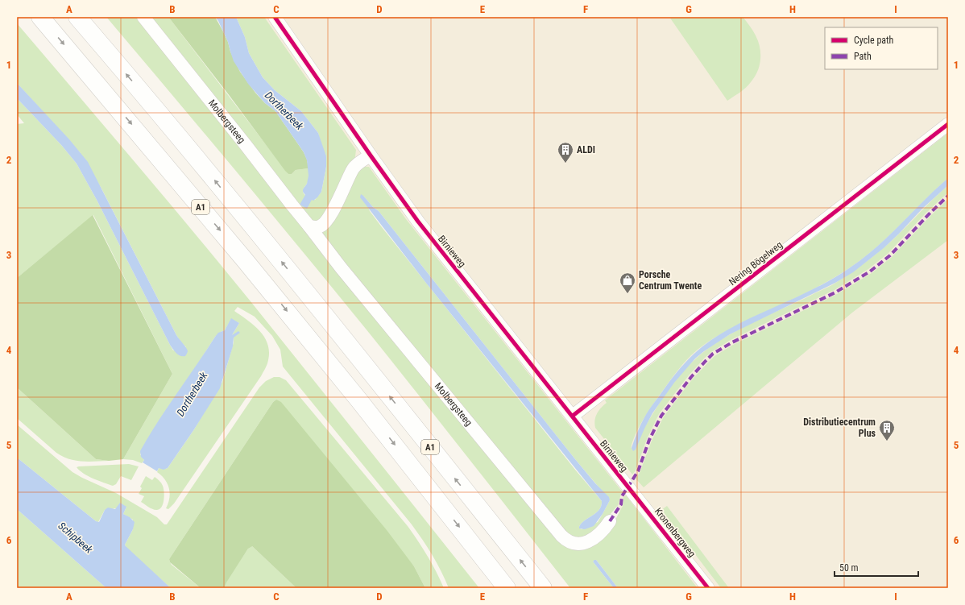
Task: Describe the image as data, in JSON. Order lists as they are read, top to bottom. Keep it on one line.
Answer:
{"streets":{"highway":["A1"],"street":["Molbergsteeg","Birnieweg","Nering Bögelweg","Kronenbergweg"]},"crossings":[["Birnieweg","Nering Bögelweg"],["Birnieweg","Kronenbergweg"]],"water":["Dortherbeek","Schipbeek"],"places":{"building":["ALDI","Distributiecentrum Plus"],"shop":["Porsche Centrum Twente"]},"legend":["Cycle path","Path"],"scale_bar":"50 m","grid":{"columns":["A","B","C","D","E","F","G","H","I"],"rows":["1","2","3","4","5","6"]}}
